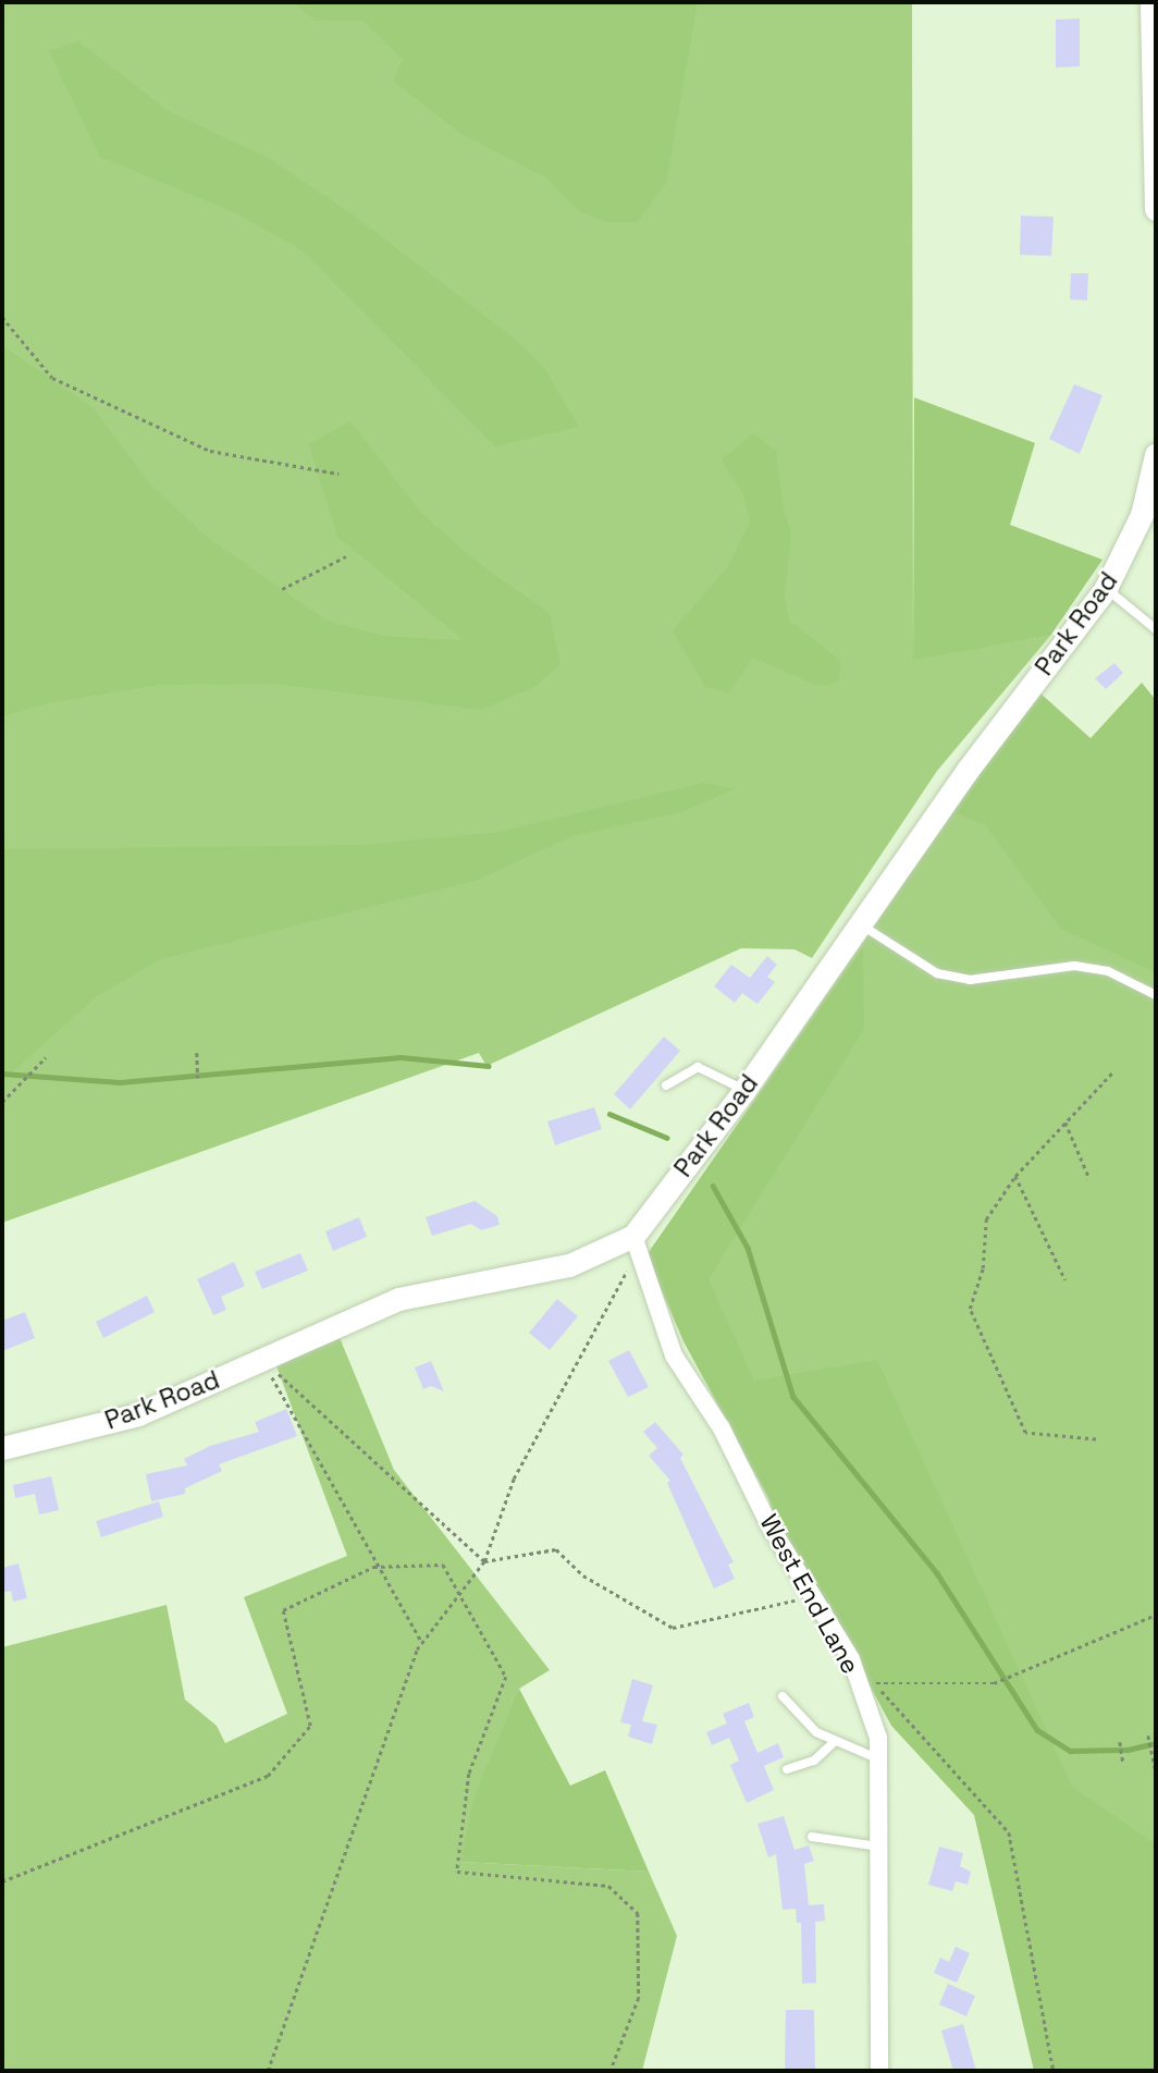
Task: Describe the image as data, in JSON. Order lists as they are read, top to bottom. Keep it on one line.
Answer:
{"streets":{"main road":["Park Road"],"street":["West End Lane"]},"crossings":[["Park Road","West End Lane"]]}
